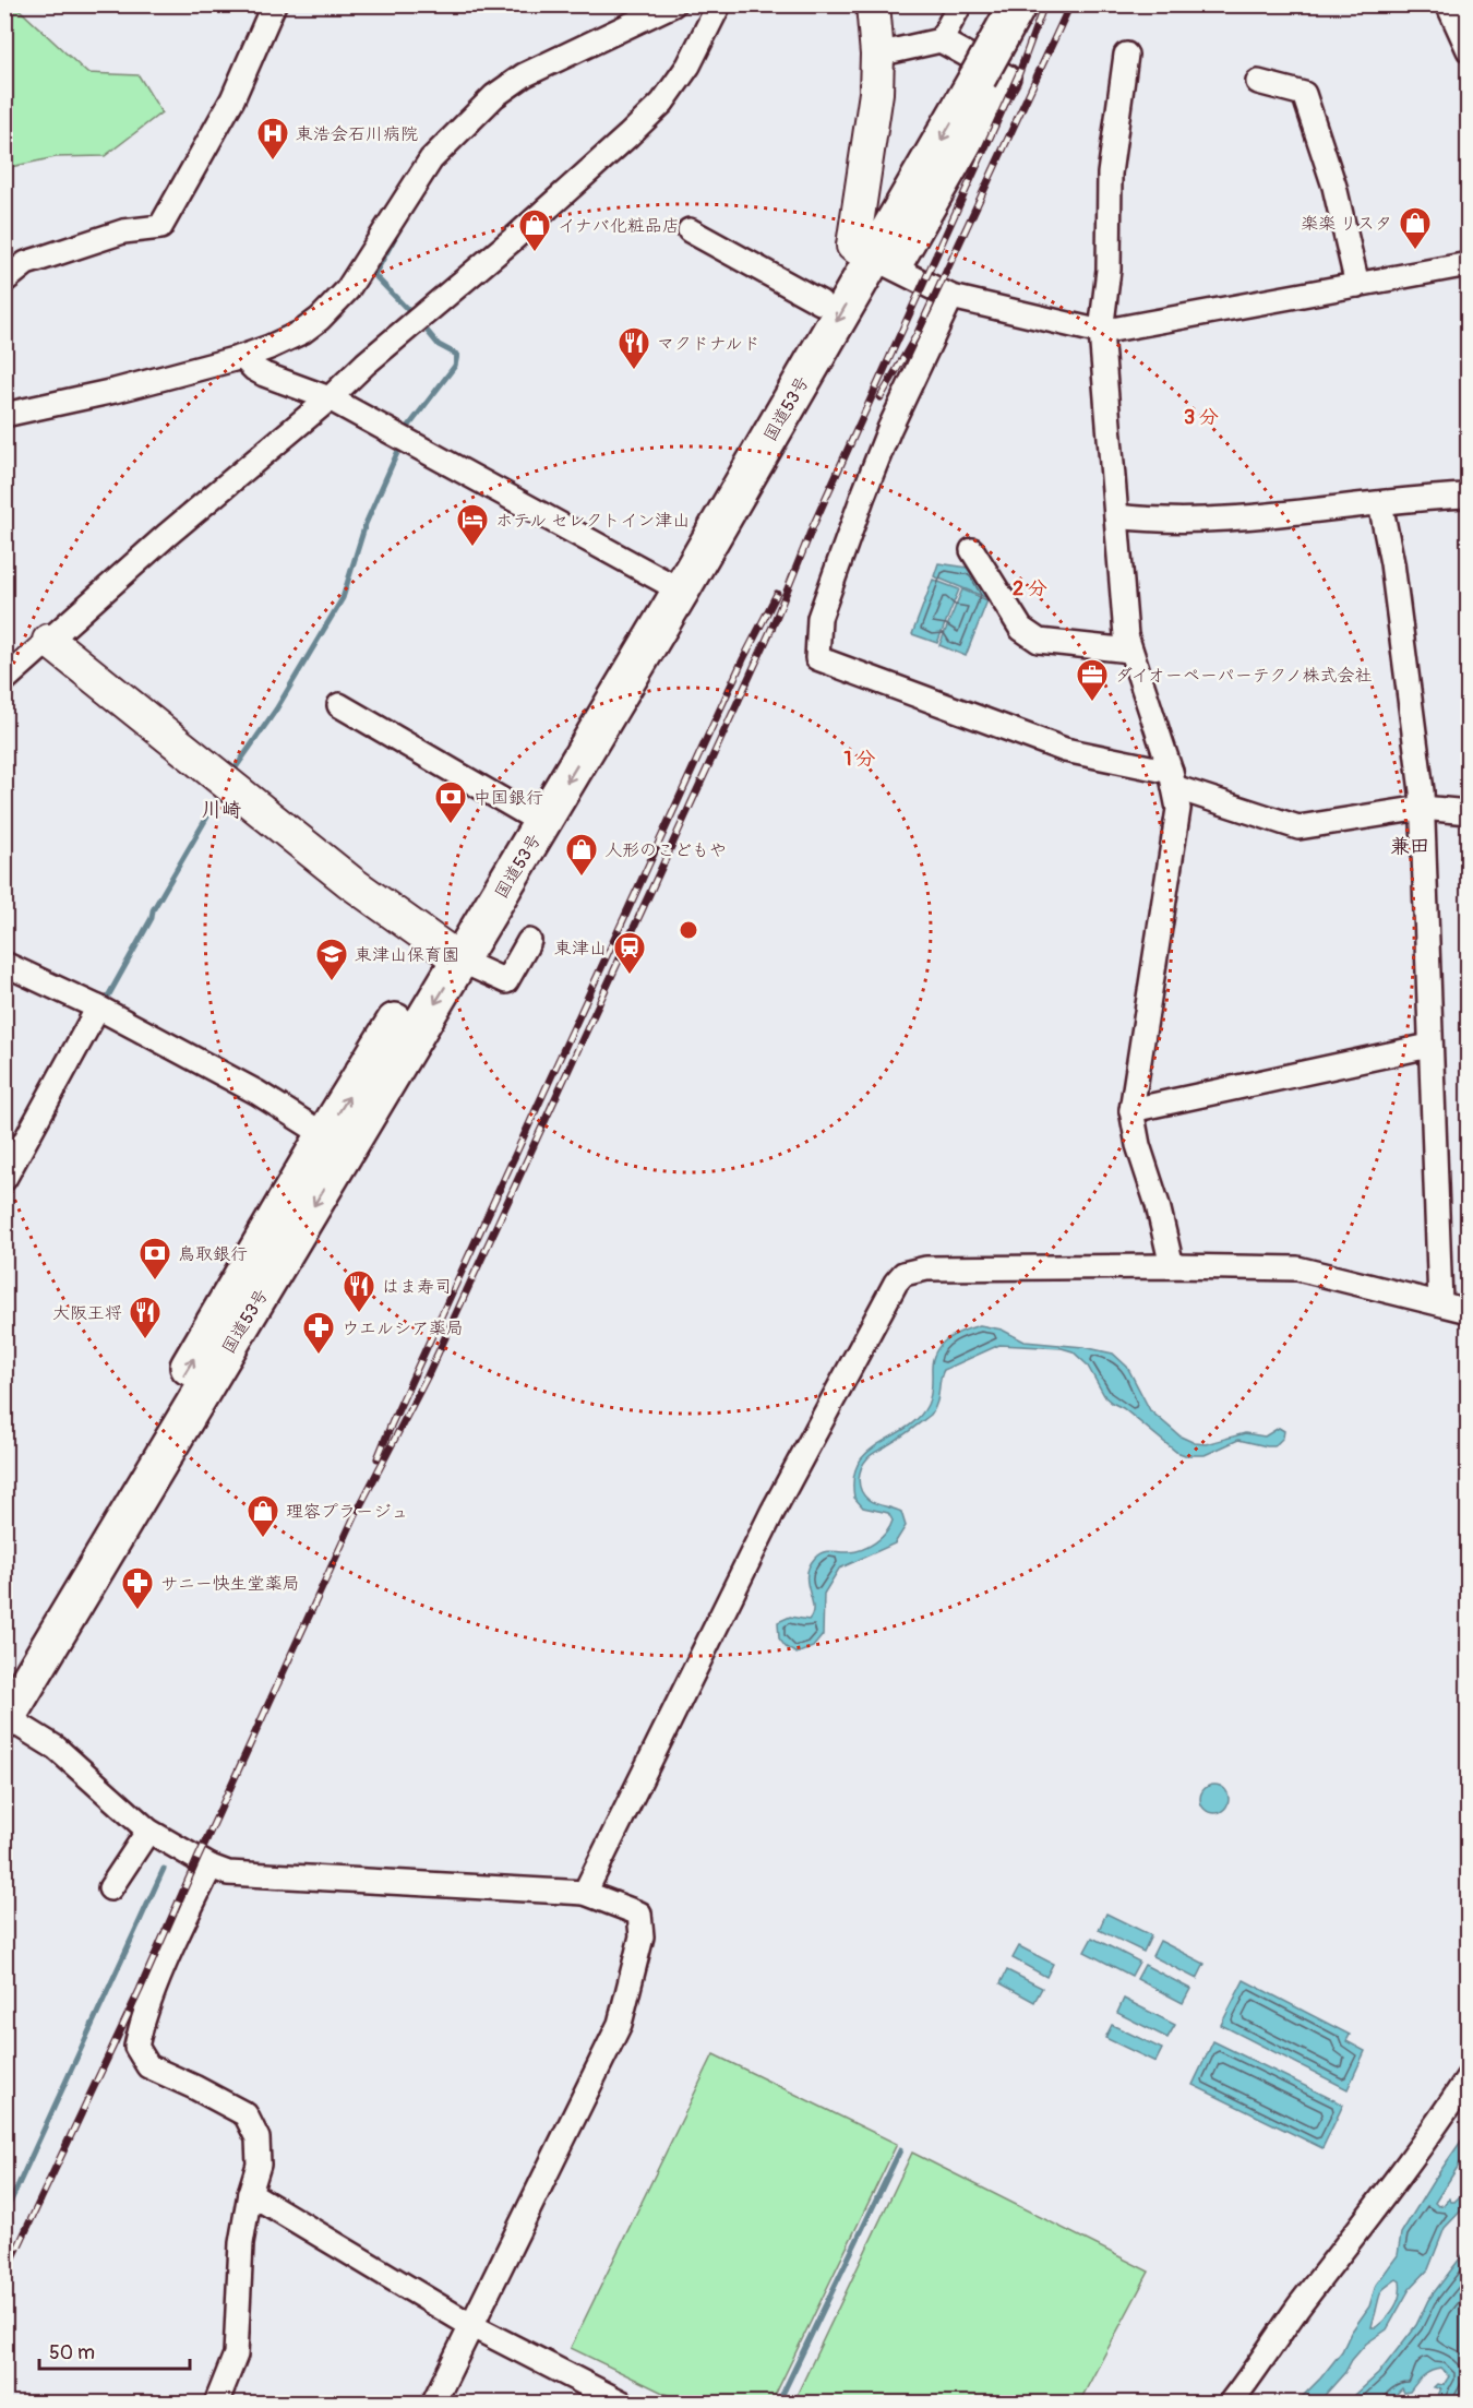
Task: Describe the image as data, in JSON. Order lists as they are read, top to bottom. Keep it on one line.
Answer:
{"streets":{"highway":["国道53号"]},"districts":["川崎","兼田"],"places":{"hospital":["東浩会石川病院"],"shop":["楽楽 リスタ","イナバ化粧品店","人形のこどもや","理容プラージュ"],"restaurant":["マクドナルド","はま寿司","大阪王将"],"hotel":["ホテル セレクトイン津山"],"office":["ダイオーペーパーテクノ株式会社"],"bank":["中国銀行","鳥取銀行"],"station":["東津山"],"school or university":["東津山保育園"],"pharmacy":["ウエルシア薬局","サニー快生堂薬局"]},"scale_bar":"50 m","rings":["3 分","2 分","1 分"]}
